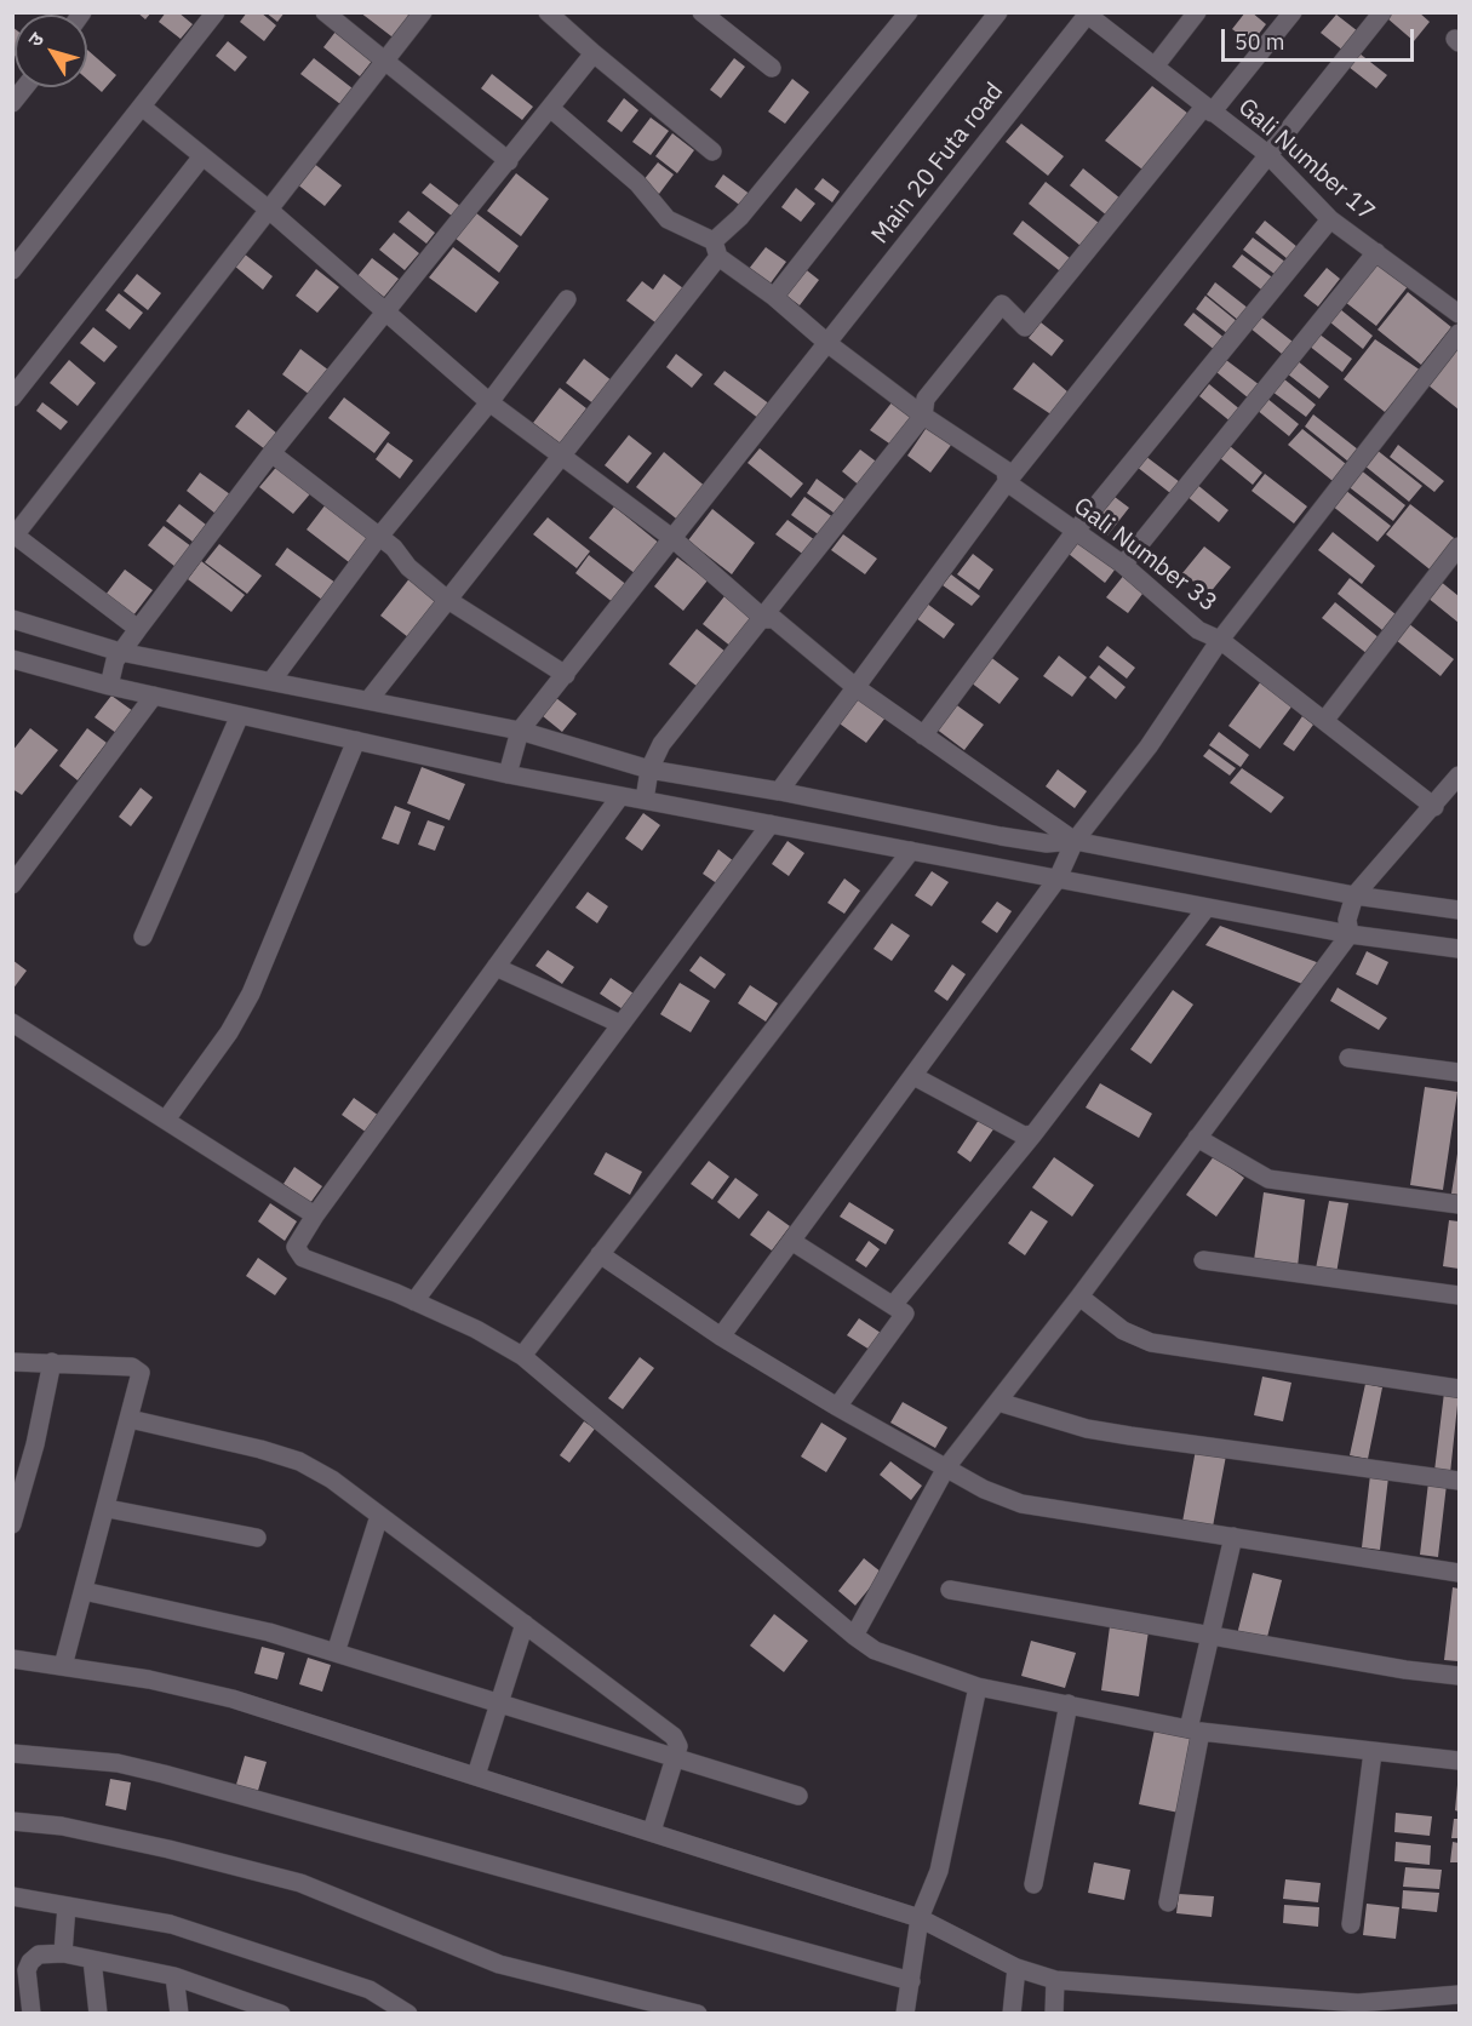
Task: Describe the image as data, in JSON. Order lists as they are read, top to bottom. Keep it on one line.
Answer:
{"streets":{"street":["Gali Number 17","Main 20 Futa road","Gali Number 33"]},"crossings":[["Gali Number 17","Main 20 Futa road"],["Main 20 Futa road","Gali Number 33"]],"scale_bar":"50 m","north":"top left"}
